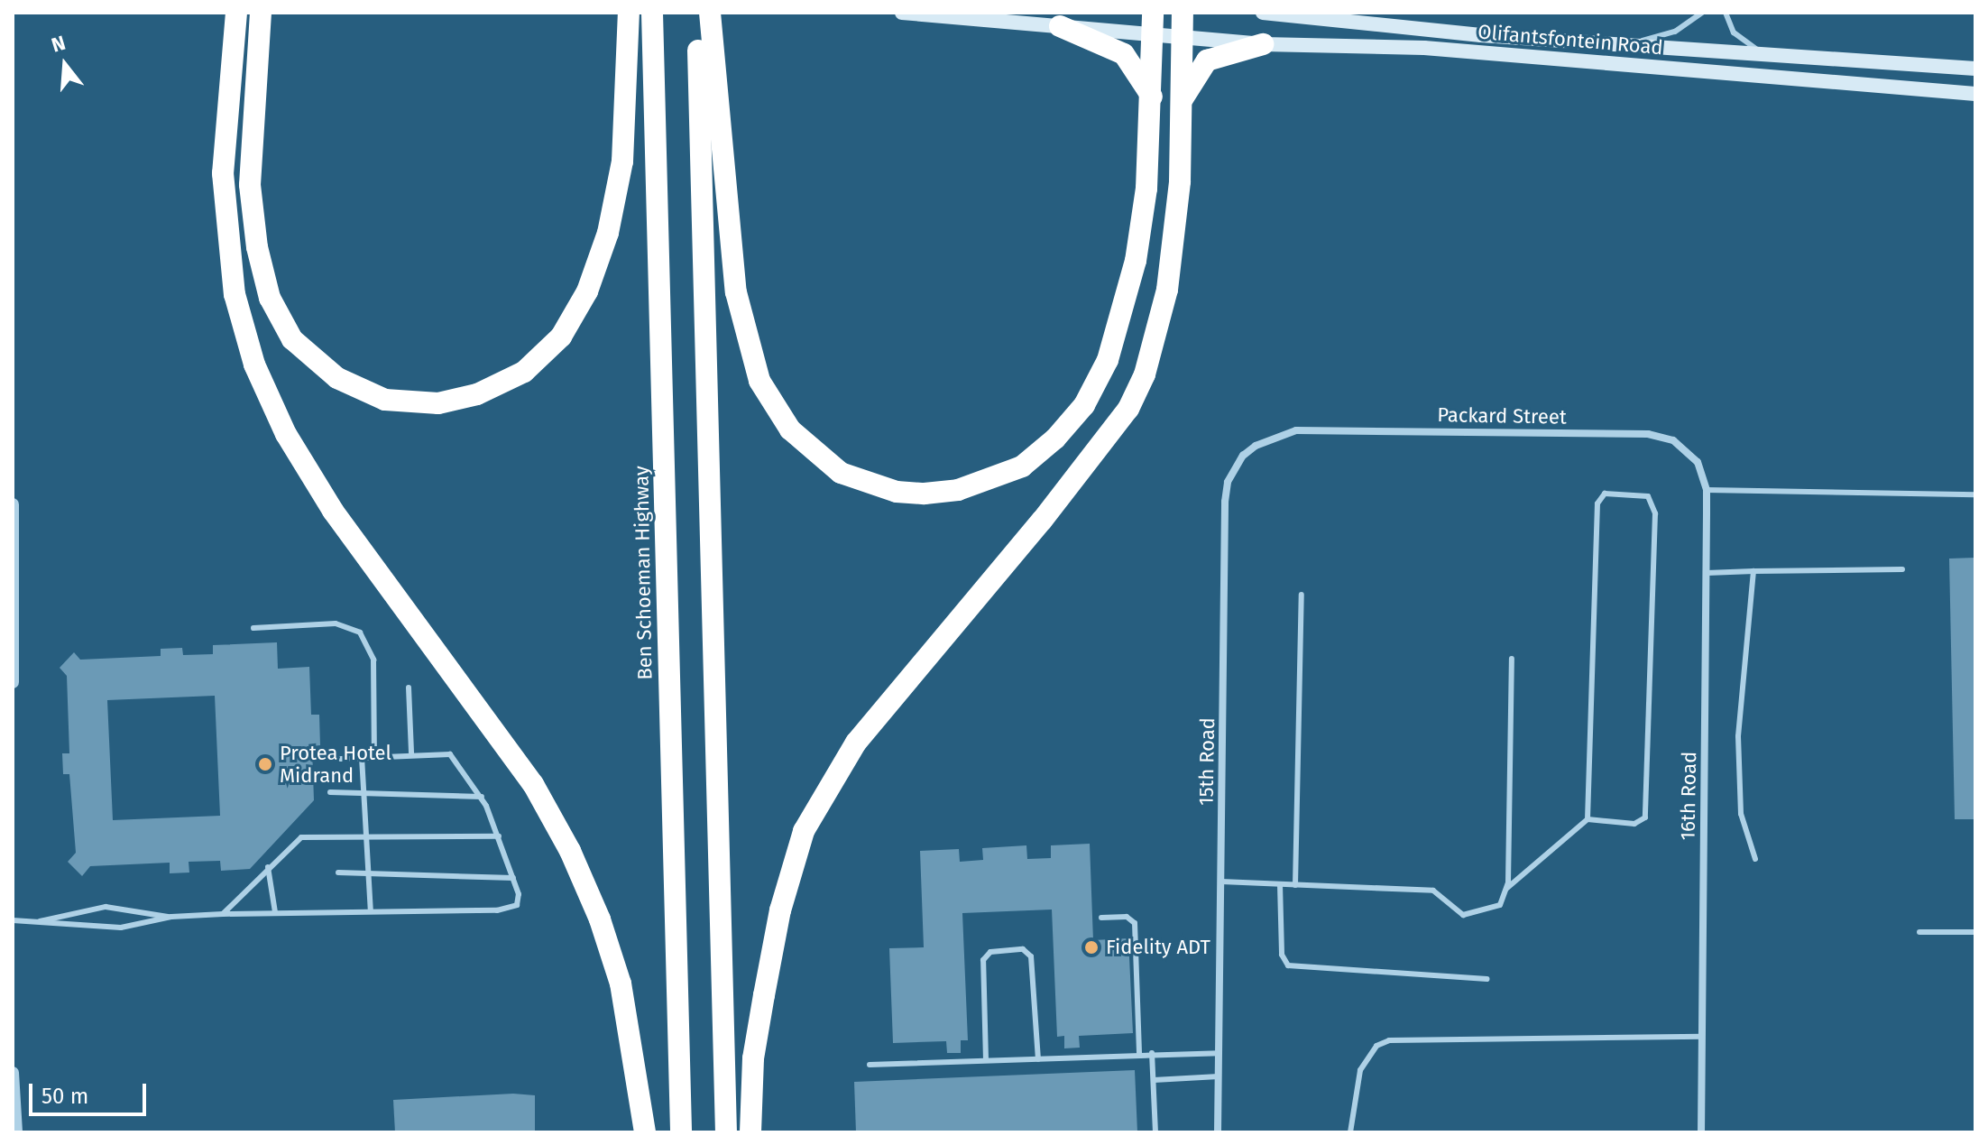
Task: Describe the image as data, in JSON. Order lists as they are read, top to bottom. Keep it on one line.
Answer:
{"streets":{"highway":["Ben Schoeman Highway"],"main road":["Olifantsfontein Road"],"street":["Packard Street","15th Road","16th Road"]},"crossings":[["Packard Street","15th Road"],["Packard Street","16th Road"]],"places":["Protea Hotel Midrand","Fidelity ADT"],"scale_bar":"50 m","north":"top"}
